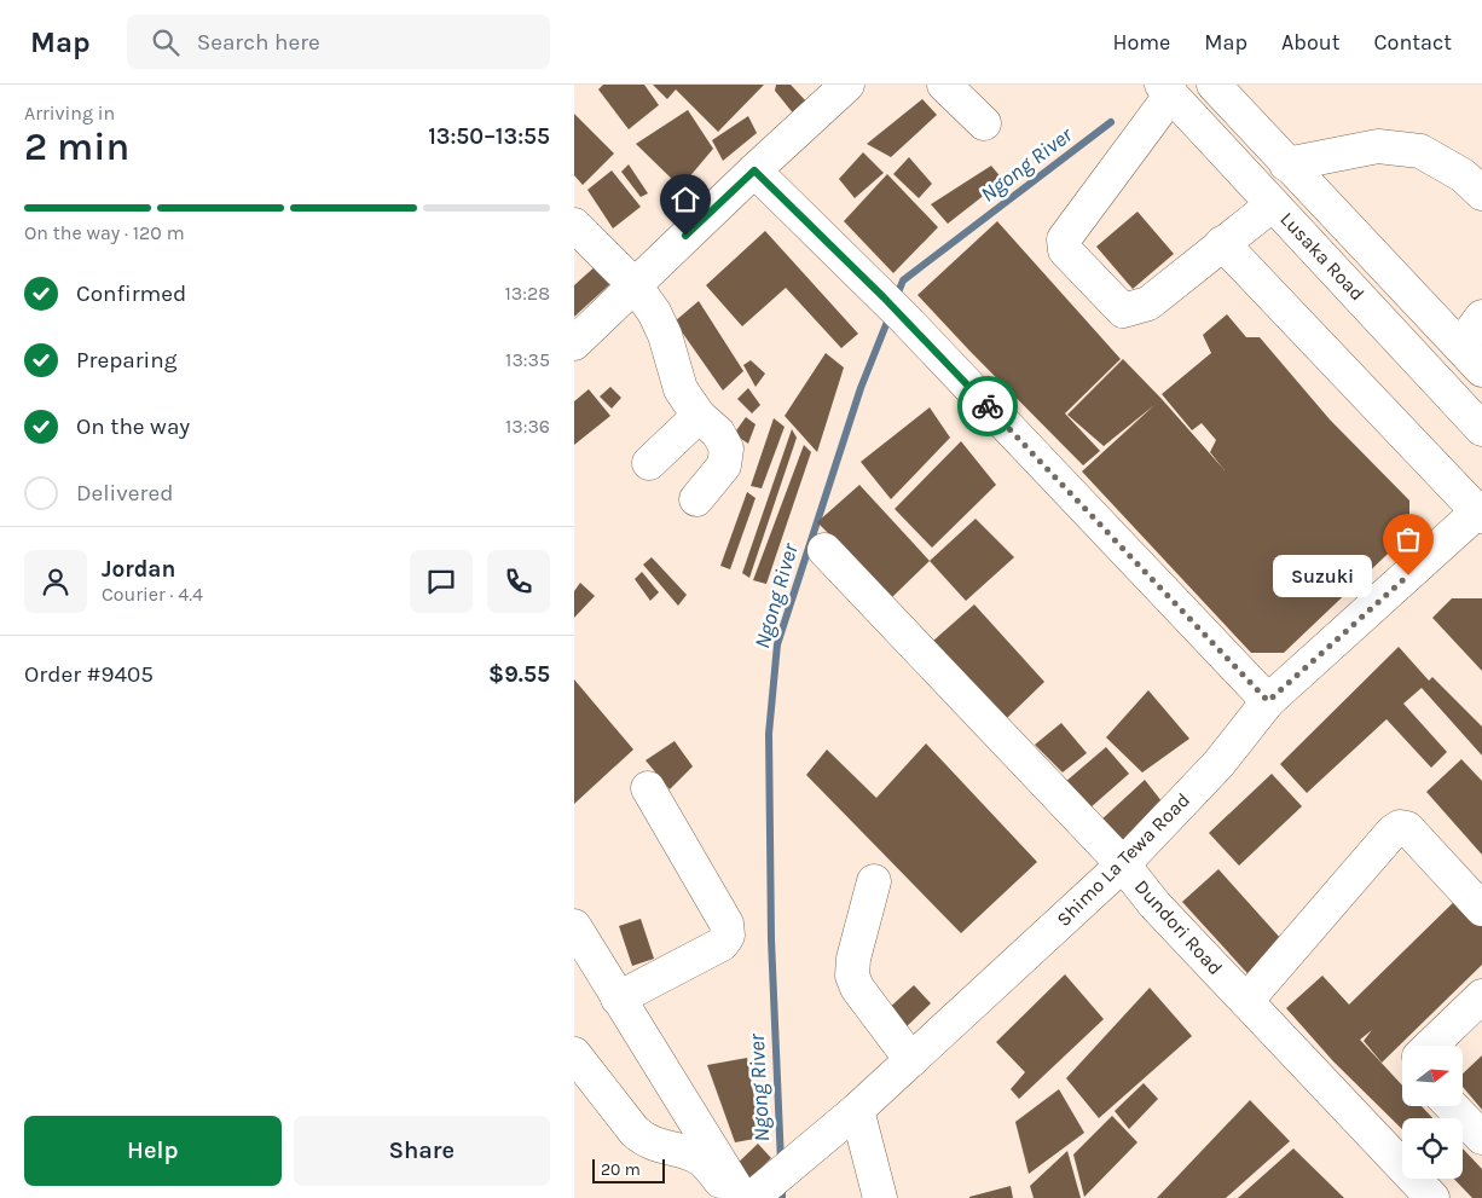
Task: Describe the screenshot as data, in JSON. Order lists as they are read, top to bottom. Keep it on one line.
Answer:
{"streets":{"street":["Lusaka Road","Shimo La Tewa Road","Dundori Road"]},"crossings":[["Shimo La Tewa Road","Dundori Road"]],"water":["Ngong River"],"places":["Suzuki"],"scale_bar":"20 m","north":"right","page":{"header":"Map","search":"Search here","nav":["Home","Map","About","Contact"],"heading":["2 min","Arriving in","13:50–13:55"],"panel":["Jordan","Courier · 4.4","Order #9405","$9.55"],"bar":"On the way · 120 m","list":[["Confirmed","13:28"],["Preparing","13:35"],["On the way","13:36"],"Delivered"],"bubble":"Suzuki","buttons":["Help","Share"],"scale":"20 m"}}
